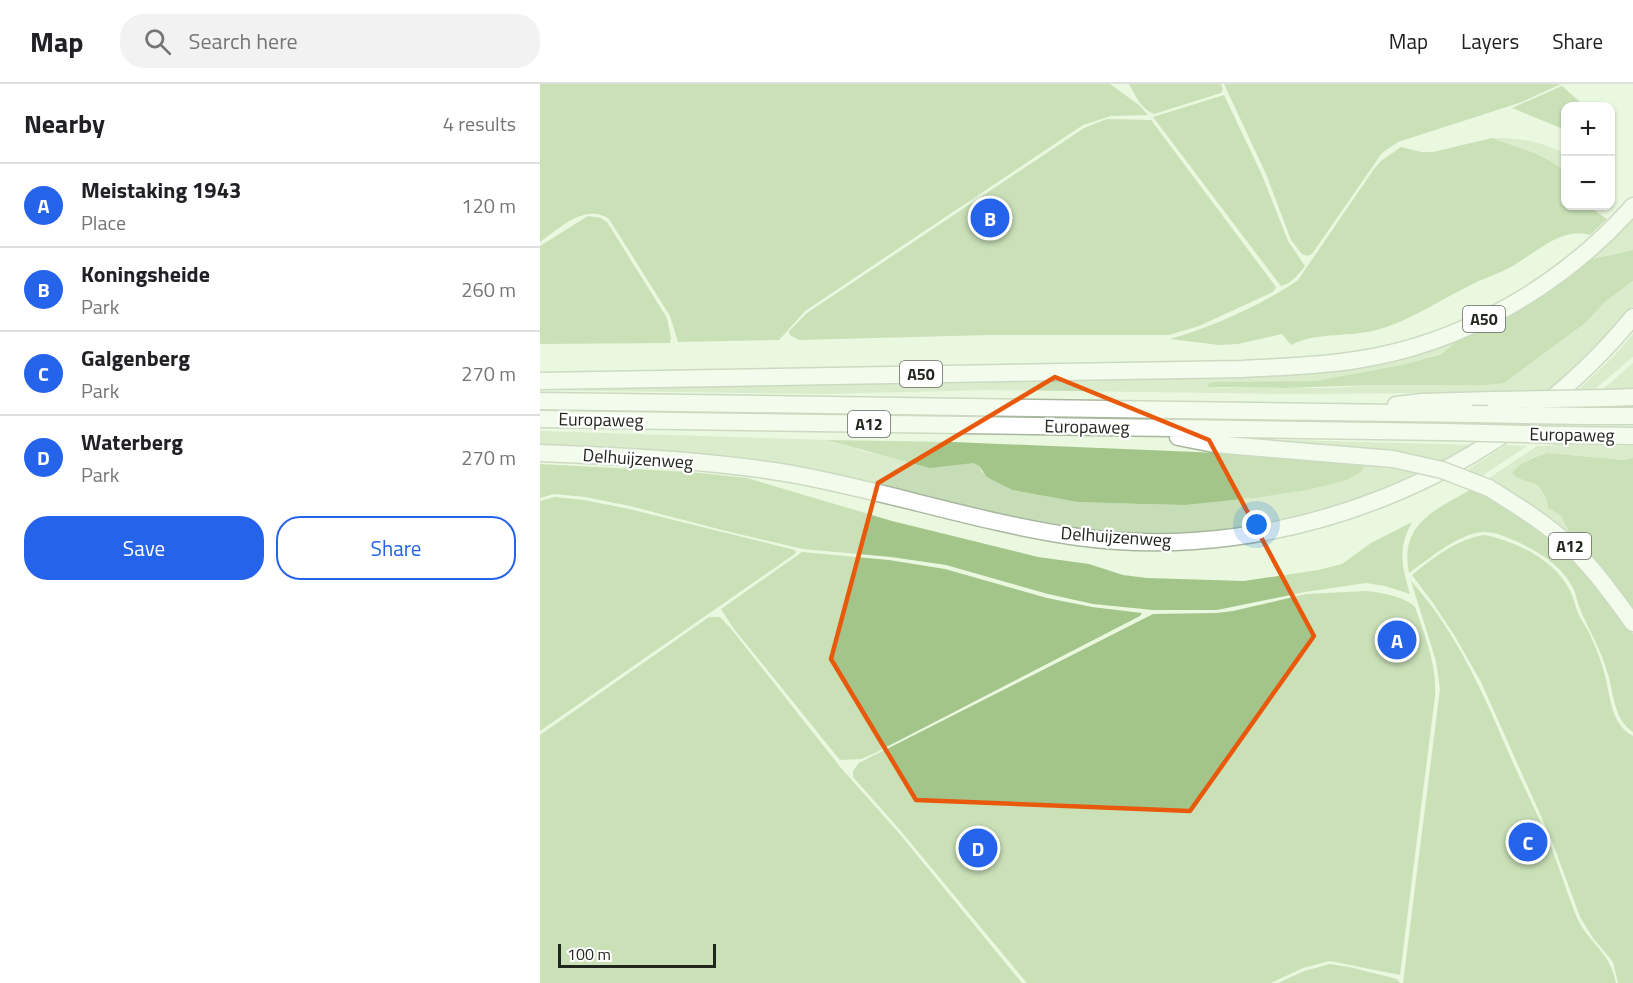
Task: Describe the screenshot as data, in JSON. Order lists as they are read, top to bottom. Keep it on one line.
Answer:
{"streets":{"highway":["A50","Europaweg","A12","Delhuijzenweg"]},"crossings":[["Europaweg","A12"]],"scale_bar":"100 m","page":{"header":"Map","search":"Search here","nav":["Map","Layers","Share"],"heading":["Nearby","4 results"],"map_buttons":["+","−"],"list":[{"mark":"A","name":"Meistaking 1943","note":"Place","value":"120 m"},{"mark":"B","name":"Koningsheide","note":"Park","value":"260 m"},{"mark":"C","name":"Galgenberg","note":"Park","value":"270 m"},{"mark":"D","name":"Waterberg","note":"Park","value":"270 m"}],"pins":["B","A","C","D"],"buttons":["Save","Share"],"scale":"100 m"}}
